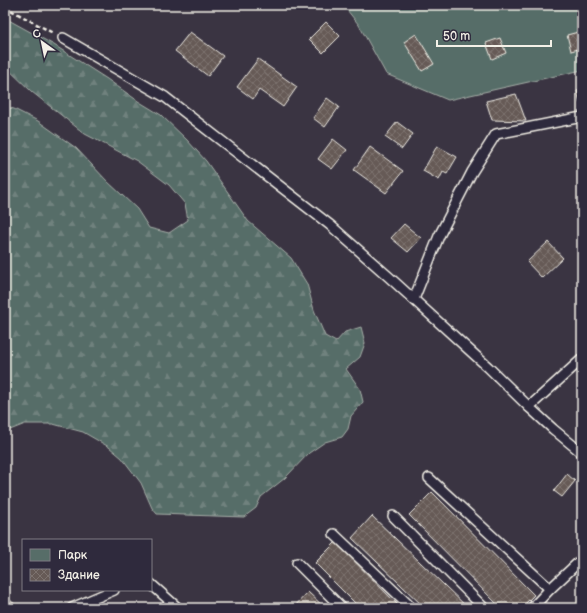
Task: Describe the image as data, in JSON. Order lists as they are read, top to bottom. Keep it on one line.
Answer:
{"legend":["Парк","Здание"],"scale_bar":"50 m","north":"top left"}
